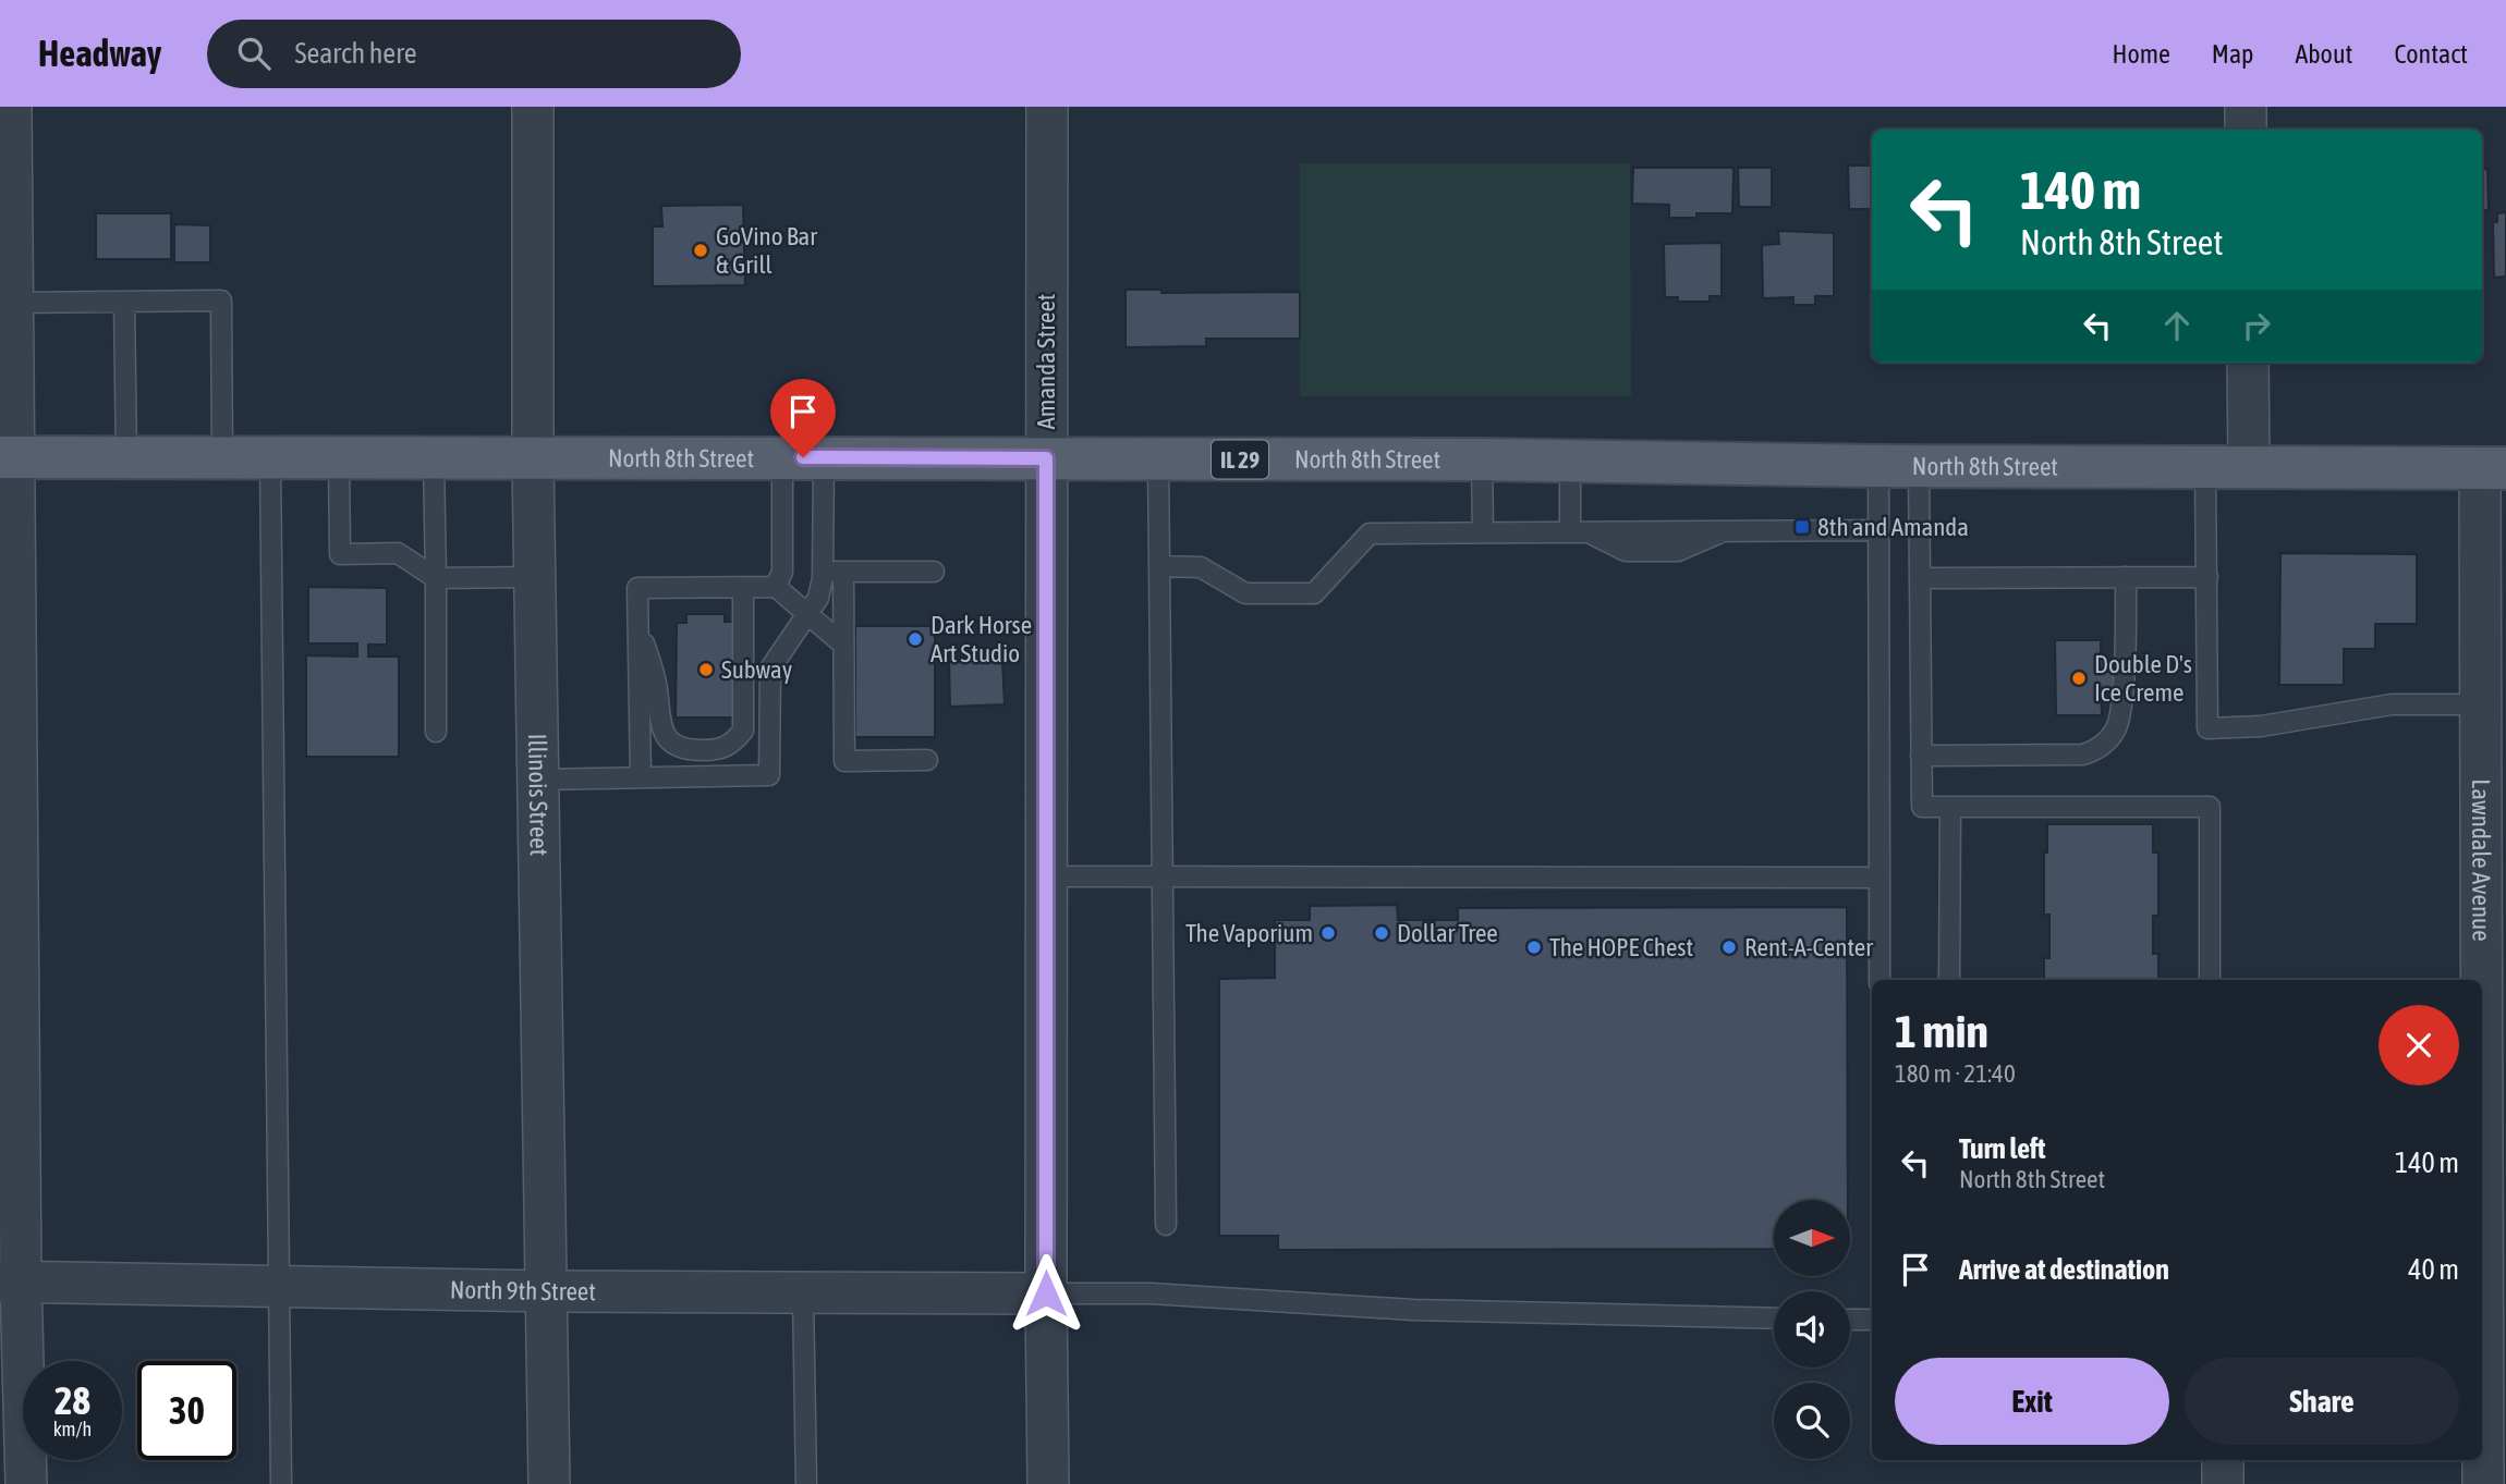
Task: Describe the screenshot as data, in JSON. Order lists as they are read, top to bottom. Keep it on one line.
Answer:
{"streets":{"main road":["North 8th Street","IL 29"],"street":["Amanda Street","Illinois Street","Lawndale Avenue","North 9th Street"]},"crossings":[["Amanda Street","North 8th Street"],["Amanda Street","North 9th Street"],["North 8th Street","Illinois Street"],["North 8th Street","Lawndale Avenue"],["Illinois Street","North 9th Street"]],"places":{"other":["GoVino Bar & Grill","Dark Horse Art Studio","Subway","Double D's Ice Creme","The Vaporium","Dollar Tree","The HOPE Chest","Rent-A-Center"],"transit":["8th and Amanda"]},"north":"right","page":{"header":"Headway","search":"Search here","nav":["Home","Map","About","Contact"],"turn":["140 m","North 8th Street"],"heading":["1 min","180 m · 21:40"],"list":[{"name":"Turn left","note":"North 8th Street","value":"140 m"},{"name":"Arrive at destination","value":"40 m"}],"buttons":["Exit","Share"],"speed":"28 km/h","limit":"30"}}
